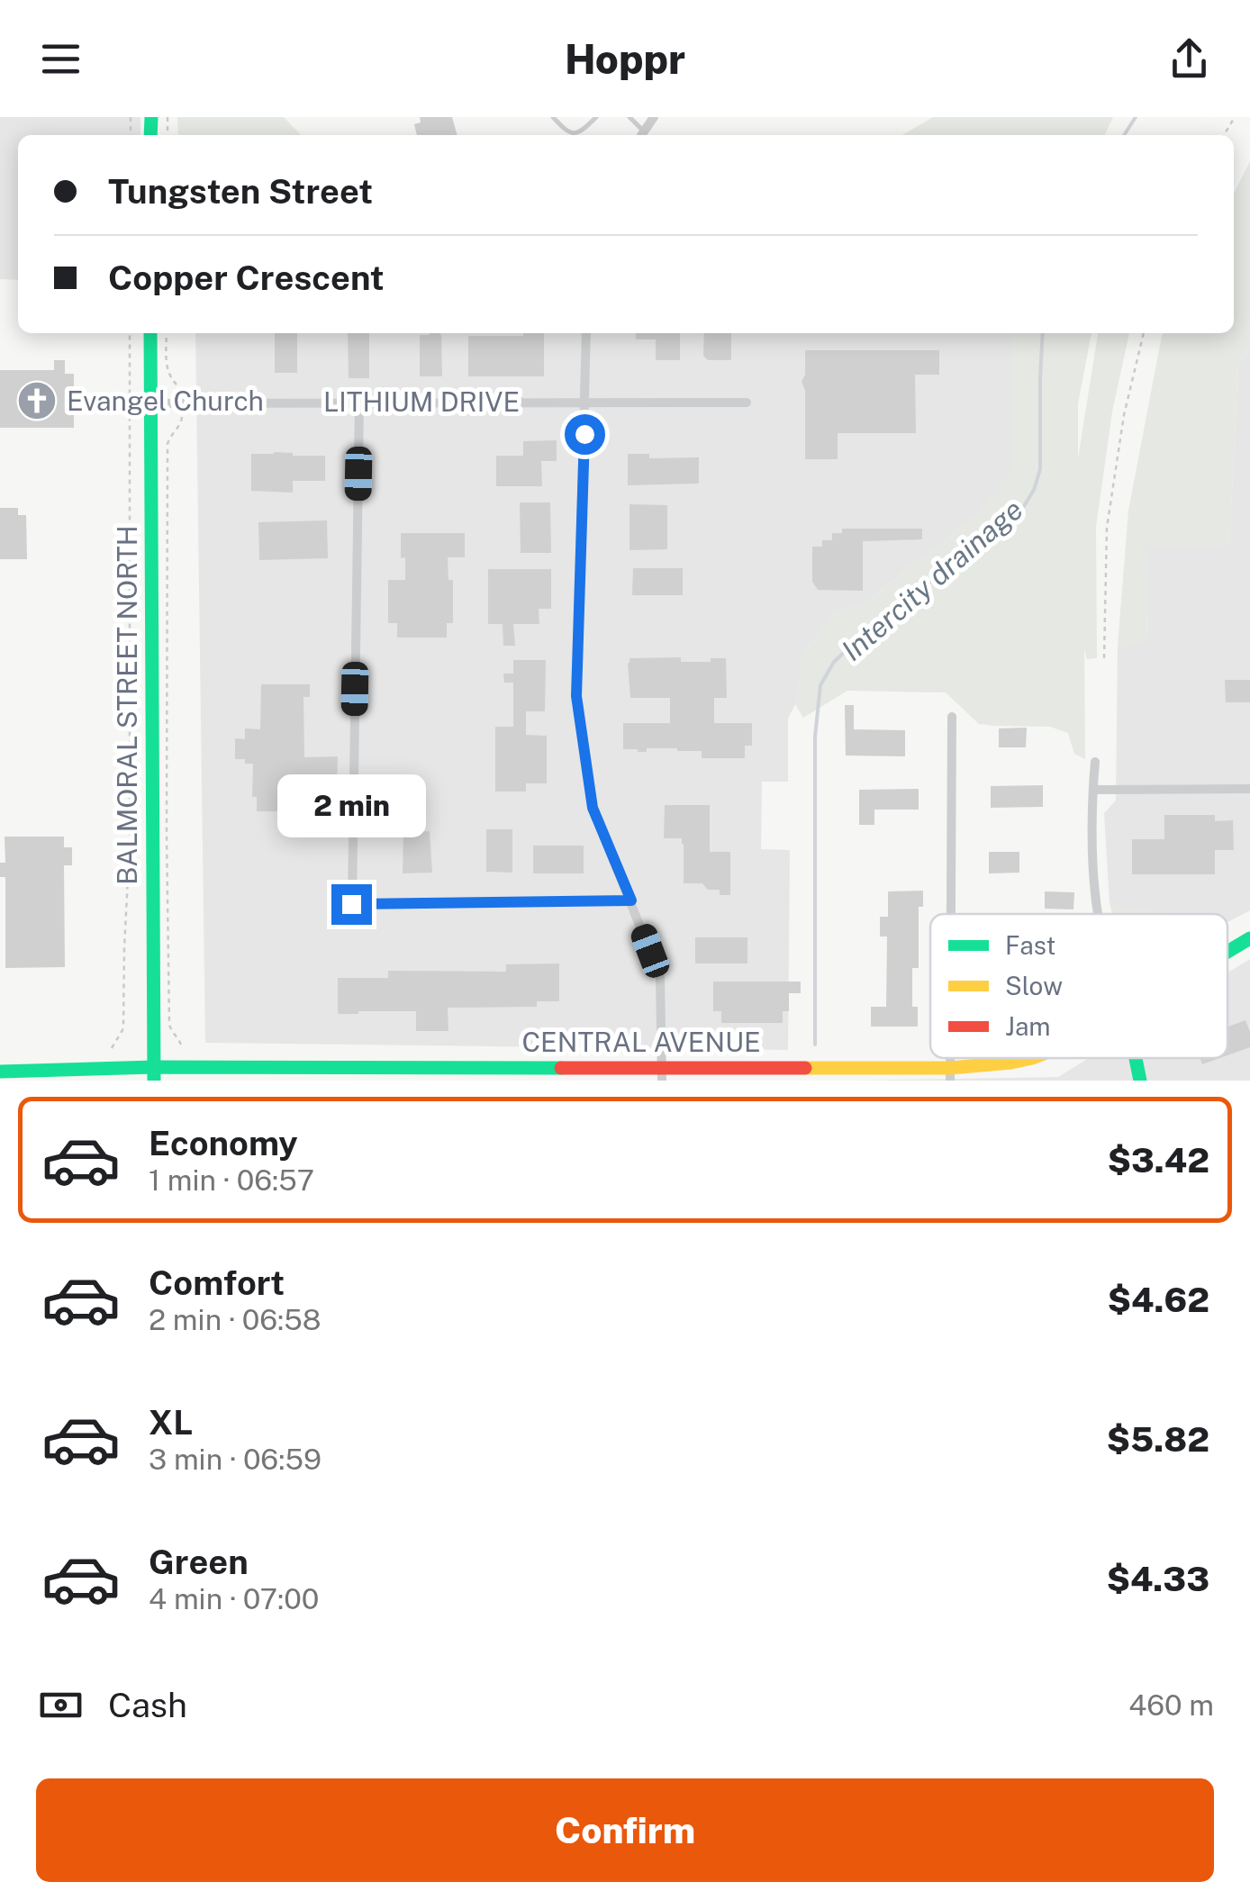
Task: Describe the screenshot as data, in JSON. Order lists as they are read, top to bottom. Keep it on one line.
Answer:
{"streets":{"main road":["BALMORAL STREET NORTH","CENTRAL AVENUE"],"street":["LITHIUM DRIVE"]},"crossings":[["LITHIUM DRIVE","BALMORAL STREET NORTH"],["BALMORAL STREET NORTH","CENTRAL AVENUE"]],"water":["Intercity drainage"],"places":{"church":["Evangel Church"]},"legend":["Fast","Slow","Jam"],"page":{"header":"Hoppr","banner":["Tungsten Street","Copper Crescent"],"bubble":"2 min","list":[{"name":"Economy","note":"1 min · 06:57","value":"$3.42"},{"name":"Comfort","note":"2 min · 06:58","value":"$4.62"},{"name":"XL","note":"3 min · 06:59","value":"$5.82"},{"name":"Green","note":"4 min · 07:00","value":"$4.33"}],"pay":["Cash","460 m"],"buttons":"Confirm"}}
